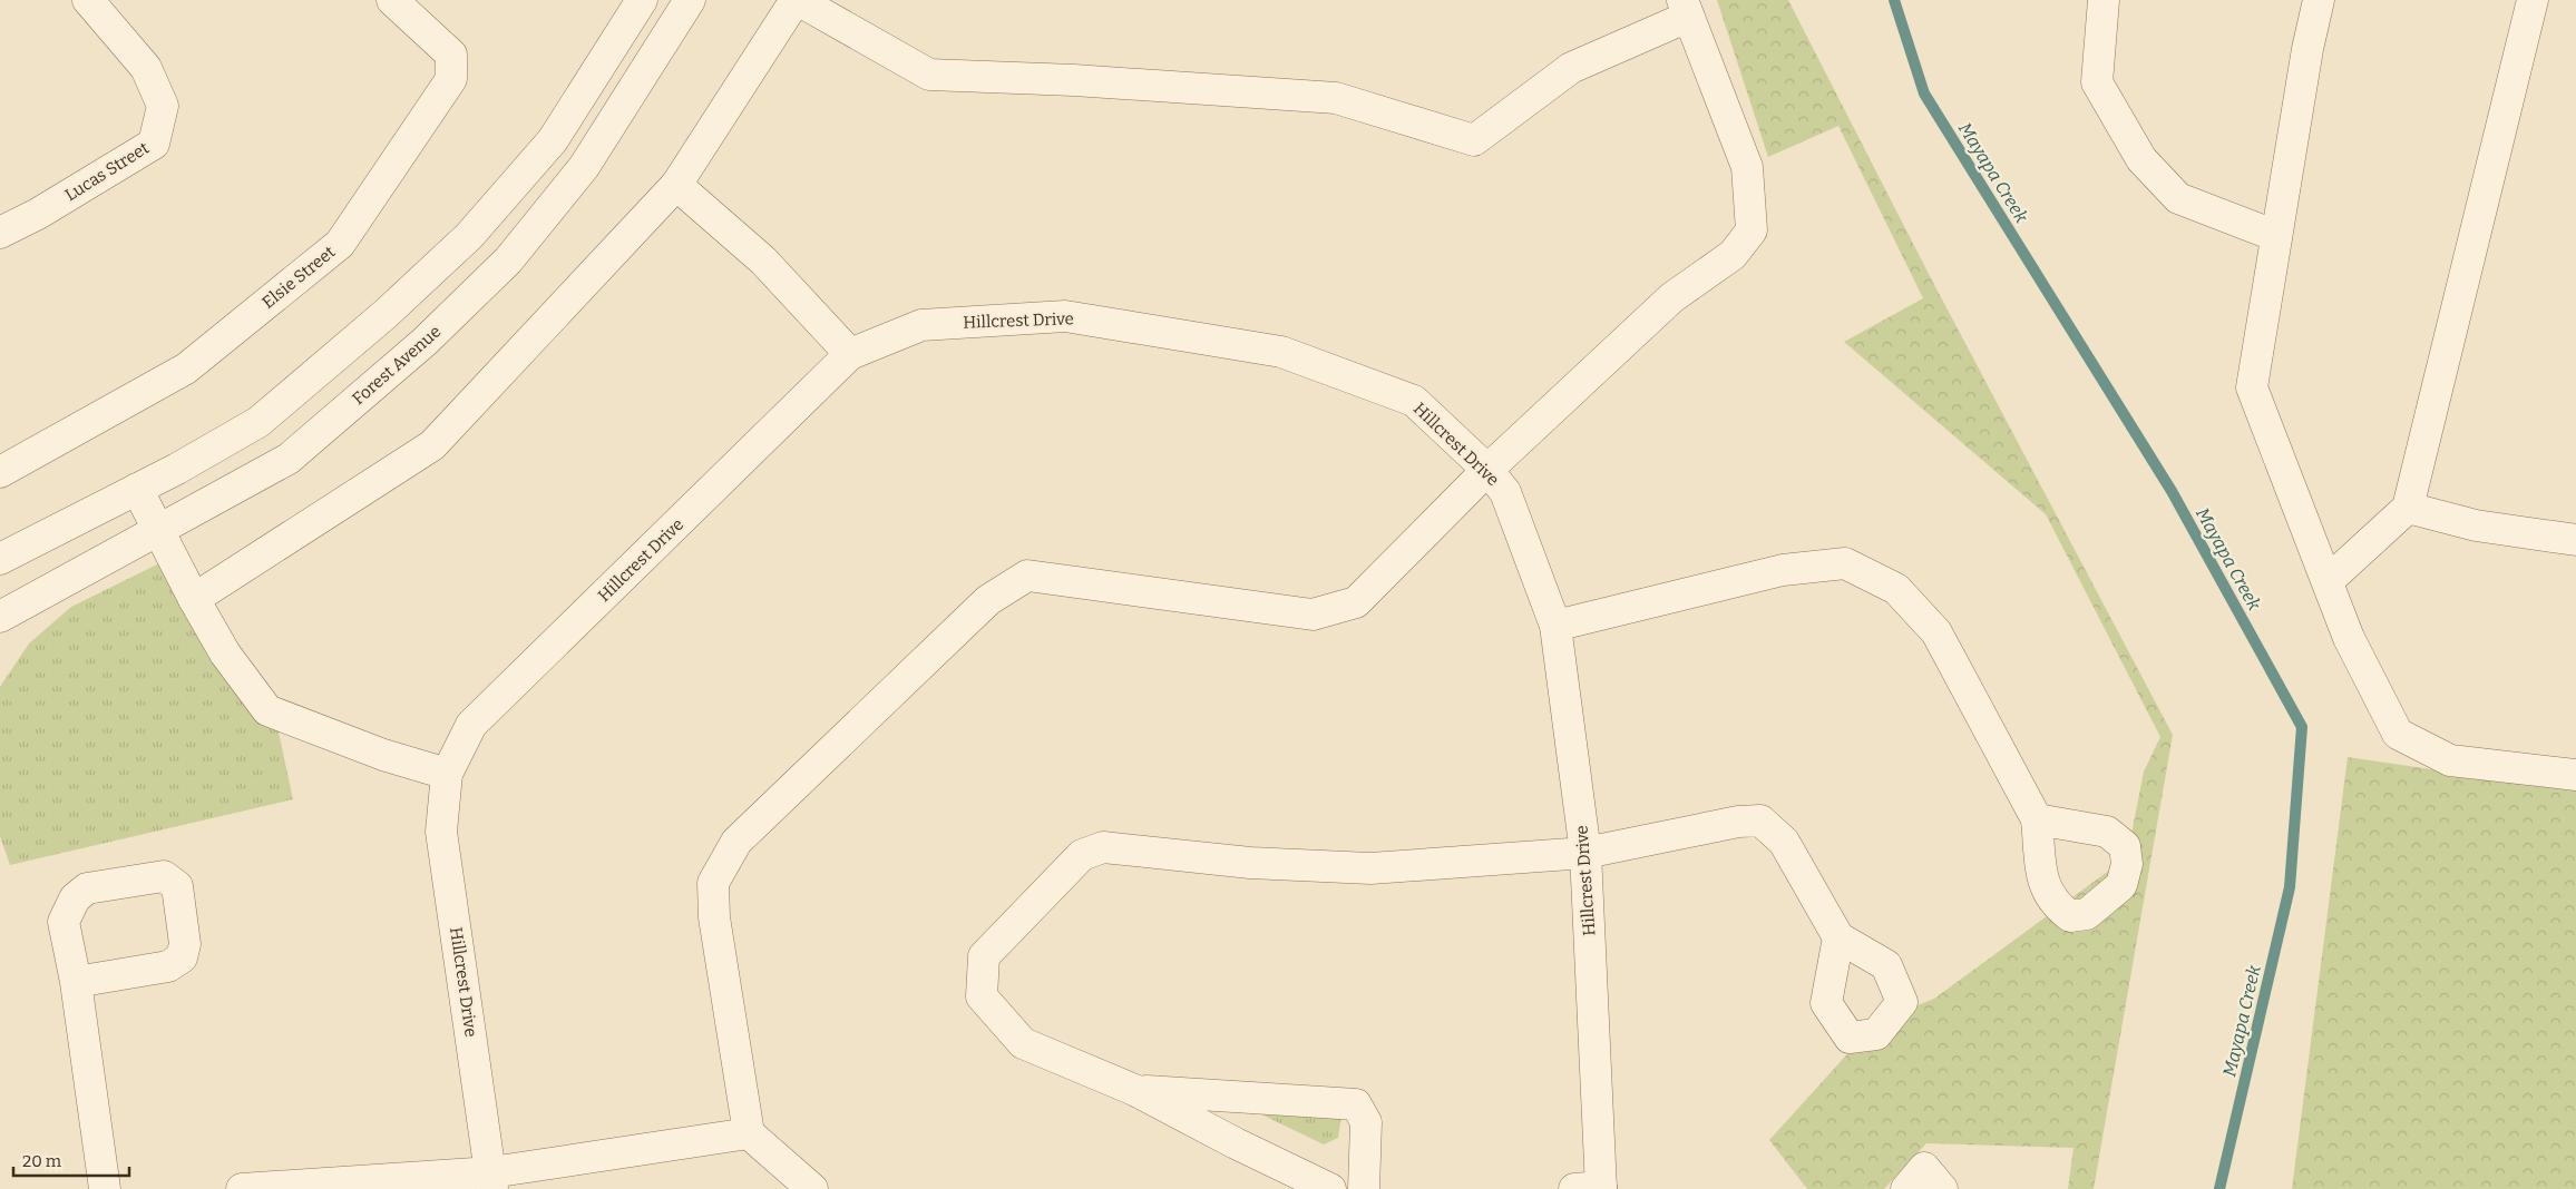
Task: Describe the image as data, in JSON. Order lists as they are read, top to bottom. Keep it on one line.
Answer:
{"streets":{"street":["Lucas Street","Elsie Street","Hillcrest Drive","Forest Avenue"]},"water":["Mayapa Creek"],"scale_bar":"20 m"}
